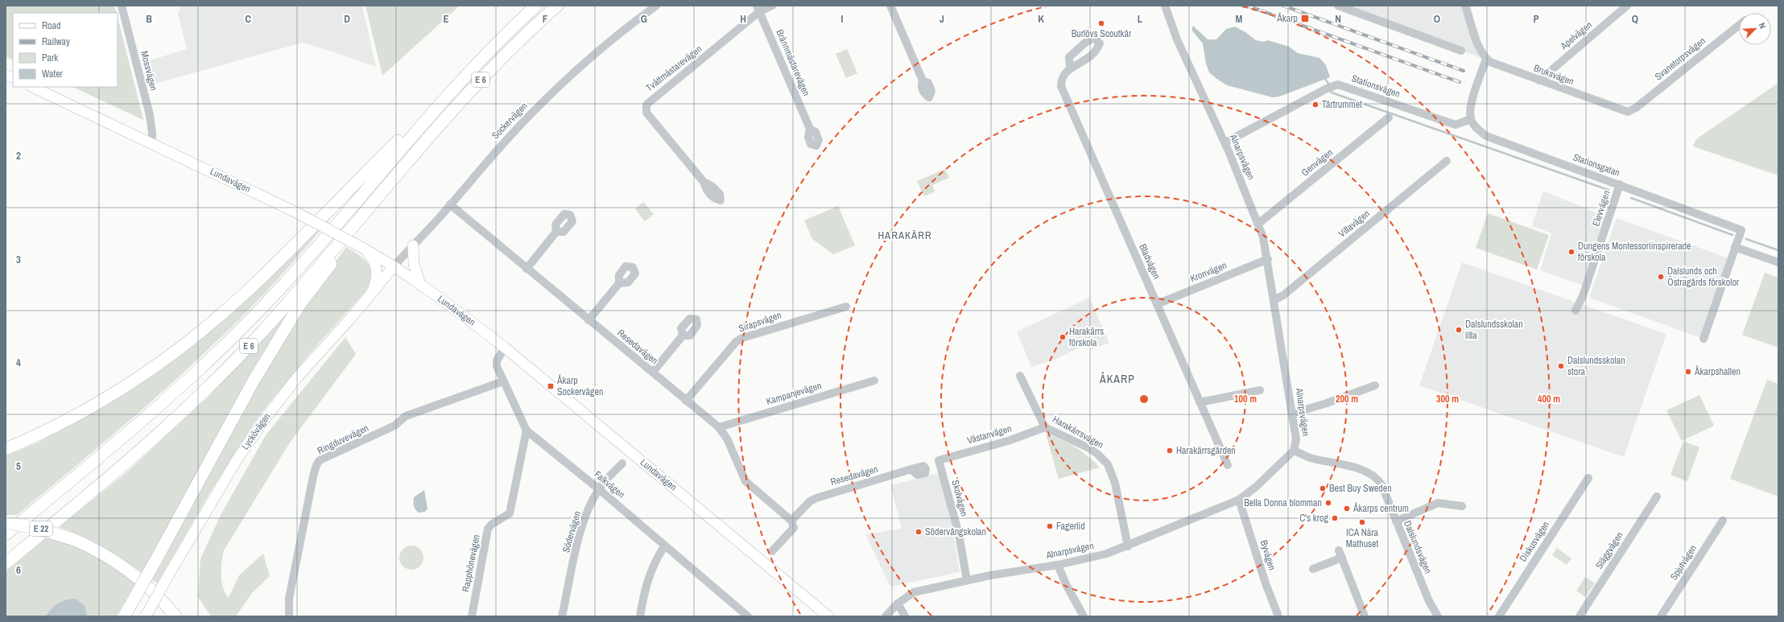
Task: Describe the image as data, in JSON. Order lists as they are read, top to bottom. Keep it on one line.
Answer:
{"streets":{"highway":["E 6","E 22"],"main road":["Lundavägen","Lyckövägen"],"street":["Apelvägen","Svanetorpsvägen","Brännmästarevägen","Tvättmästarevägen","Mossvägen","Bruksvägen","Stationsvägen","Sockervägen","Alnarpsvägen","Genvägen","Stationsgatan","Elevvägen","Villavägen","Bladvägen","Kronvägen","Sirapsvägen","Resedavägen","Kampanjevägen","Harakärrsvägen","Västanvägen","Ringduvevägen","Falkvägen","Skolvägen","Södervägen","Diskusvägen","Dalslundsvägen","Släggvägen","Byvägen","Spjutvägen","Rapphönevägen"]},"crossings":[["Apelvägen","Bruksvägen"],["Svanetorpsvägen","Bruksvägen"],["Brännmästarevägen","Tvättmästarevägen"],["Mossvägen","Lundavägen"],["Stationsvägen","Alnarpsvägen"],["Stationsvägen","Stationsgatan"],["Sockervägen","Lundavägen"],["Sockervägen","Resedavägen"],["Sockervägen","Lyckövägen"],["Alnarpsvägen","Genvägen"],["Alnarpsvägen","Villavägen"],["Alnarpsvägen","Kronvägen"],["Alnarpsvägen","Harakärrsvägen"],["Alnarpsvägen","Skolvägen"],["Alnarpsvägen","Dalslundsvägen"],["Alnarpsvägen","Byvägen"],["Stationsgatan","Elevvägen"],["Lundavägen","Lyckövägen"],["Lundavägen","Falkvägen"],["Bladvägen","Kronvägen"],["Sirapsvägen","Resedavägen"],["Resedavägen","Kampanjevägen"],["Harakärrsvägen","Västanvägen"],["Västanvägen","Skolvägen"],["Ringduvevägen","Falkvägen"],["Falkvägen","Södervägen"],["Falkvägen","Rapphönevägen"]],"districts":["HARAKÄRR","ÅKARP"],"places":{"transit":["Åkarp","Åkarp Sockervägen"],"other":["Burlövs Scoutkår","Tårtrummet","Dungens Montessoriinspirerade förskola","Dalslunds och Östragårds förskolor","Dalslundsskolan lilla","Harakärrs förskola","Dalslundsskolan stora","Åkarpshallen","Harakärrsgården","Best Buy Sweden","Bella Donna blomman","Åkarps centrum","C's krog","ICA Nära Mathuset","Fagerlid","Södervångskolan"]},"legend":["Road","Railway","Park","Water"],"north":"top right","grid":{"columns":["B","C","D","E","F","G","H","I","J","K","L","M","N","O","P","Q"],"rows":["2","3","4","5","6"]},"rings":["100 m","200 m","300 m","400 m"]}
